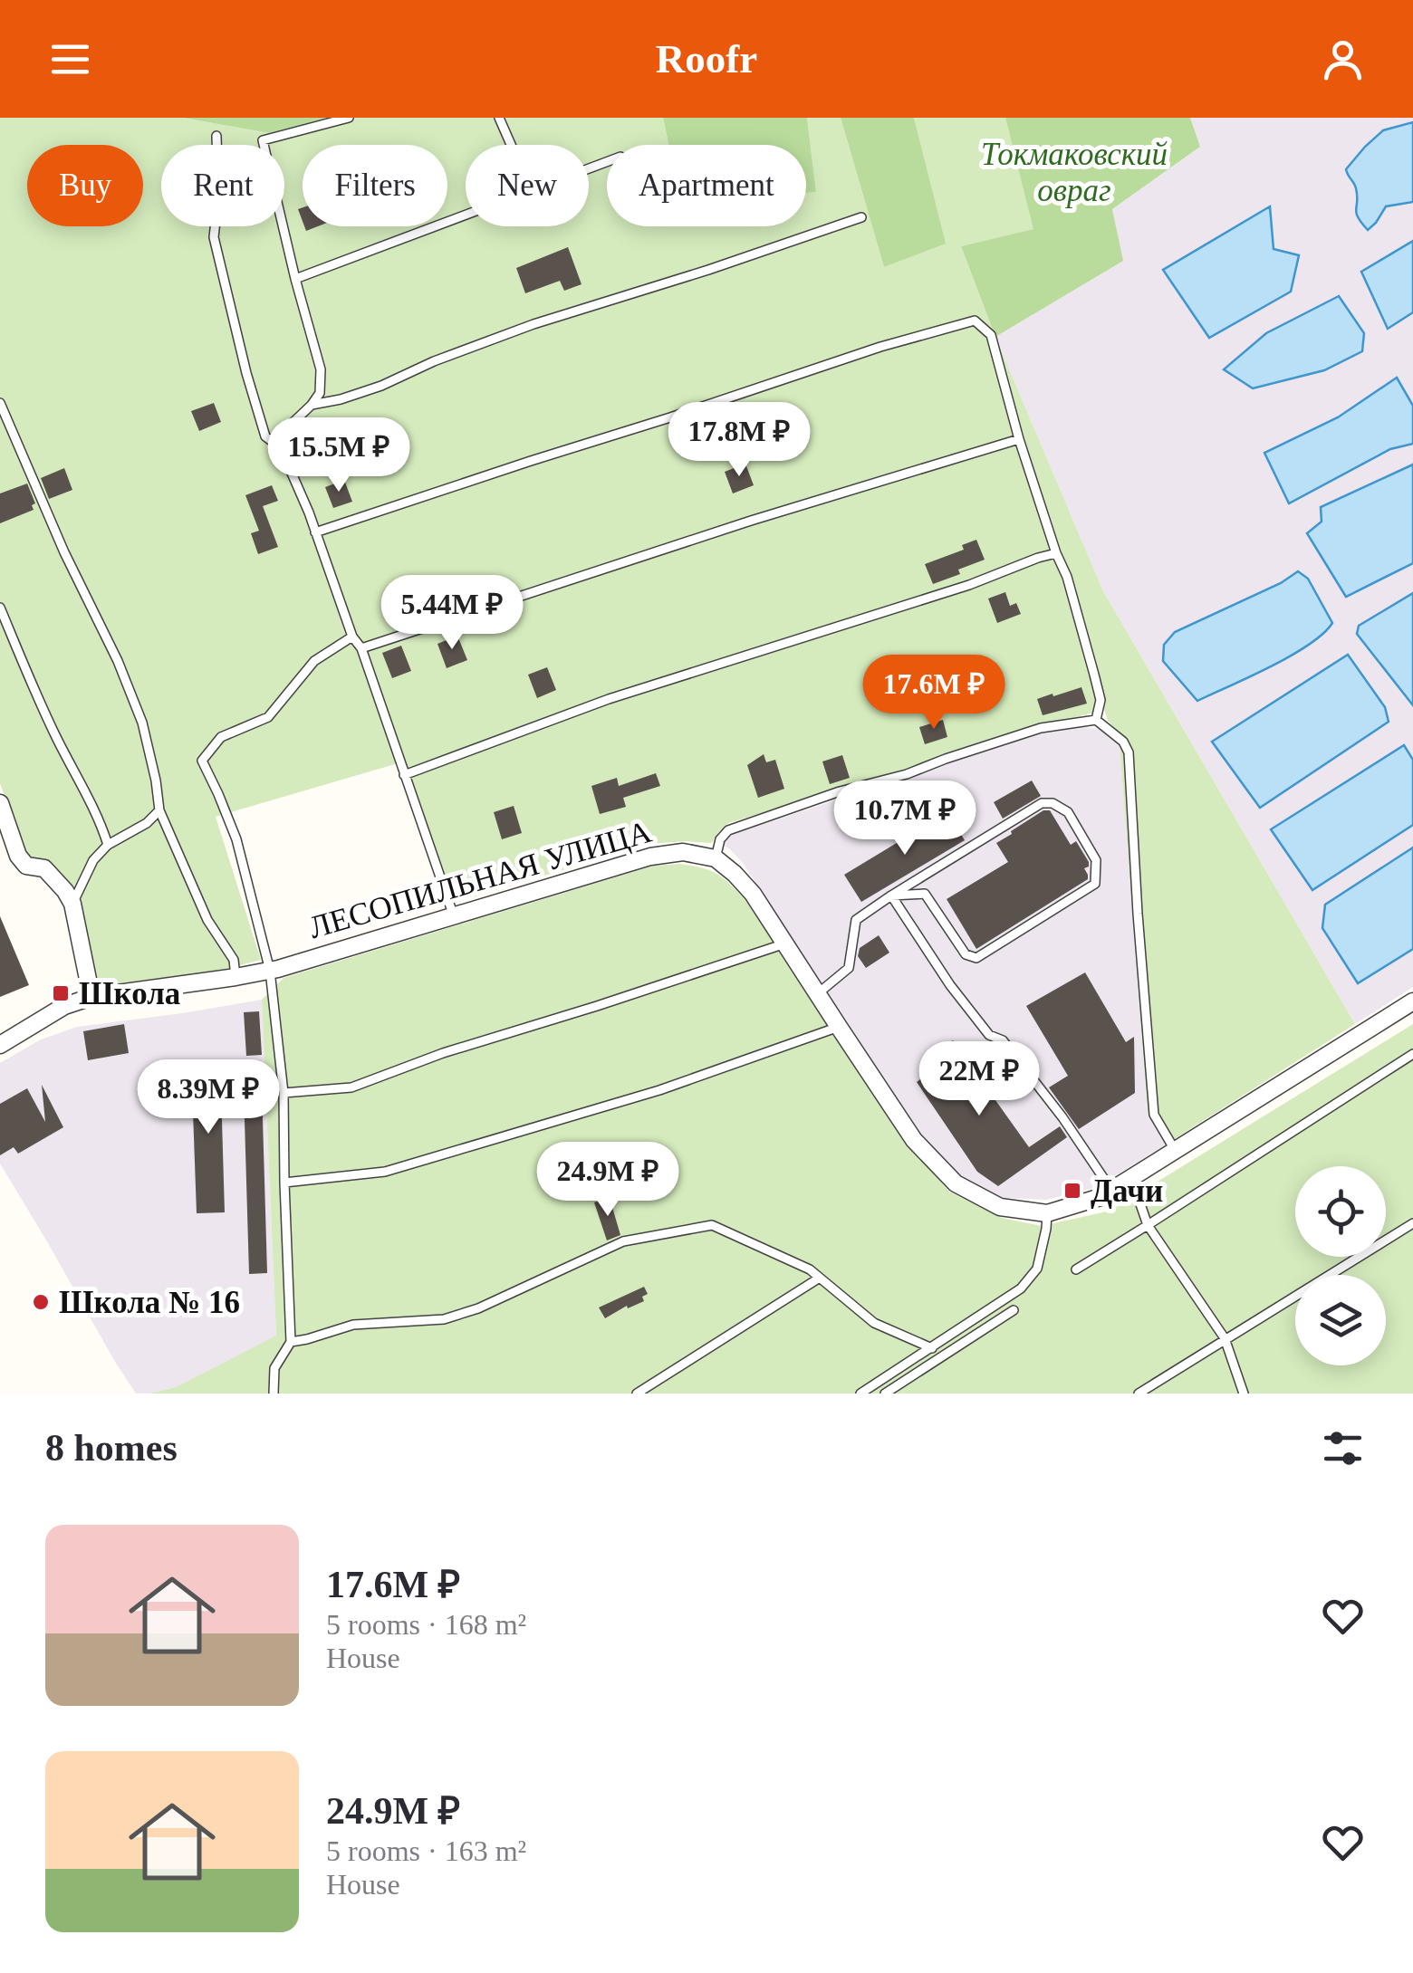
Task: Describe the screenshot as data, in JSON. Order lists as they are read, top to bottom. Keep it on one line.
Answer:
{"streets":{"street":["ЛЕСОПИЛЬНАЯ УЛИЦА"]},"parks":["Токмаковский овраг"],"places":{"transit":["Школа","Дачи"],"other":["Школа № 16"]},"page":{"header":"Roofr","chip":["Buy","Rent","Filters","New","Apartment"],"price":["17.8M ₽","15.5M ₽","5.44M ₽","17.6M ₽","10.7M ₽","22M ₽","8.39M ₽","24.9M ₽"],"heading":"8 homes","list":[{"name":"17.6M ₽","note":"5 rooms · 168 m² · House"},{"name":"24.9M ₽","note":"5 rooms · 163 m² · House"}]}}
